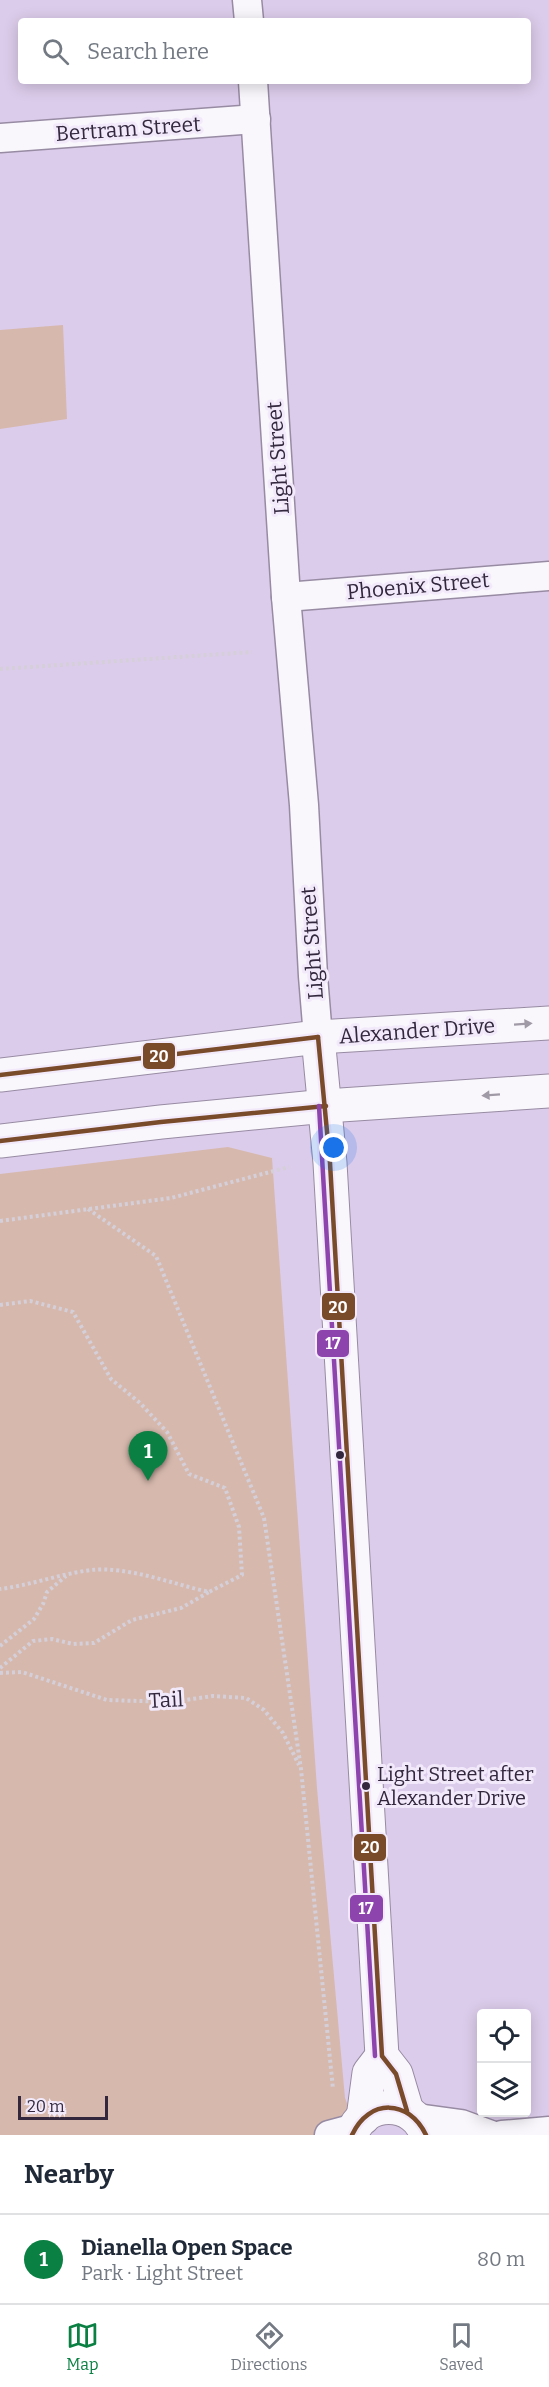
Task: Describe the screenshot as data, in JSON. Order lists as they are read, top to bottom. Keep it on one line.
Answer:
{"streets":{"street":["Bertram Street","Light Street","Phoenix Street","Alexander Drive"],"path":["Tail"]},"crossings":[["Bertram Street","Light Street"],["Light Street","Phoenix Street"],["Light Street","Alexander Drive"]],"places":["Light Street after Alexander Drive"],"lines":["transit line 20","transit line 17"],"scale_bar":"20 m","page":{"search":"Search here","pins":"1","scale":"20 m","heading":"Nearby","list":[{"mark":"1","name":"Dianella Open Space","note":"Park · Light Street","value":"80 m"}],"nav":["Map","Directions","Saved"]}}
